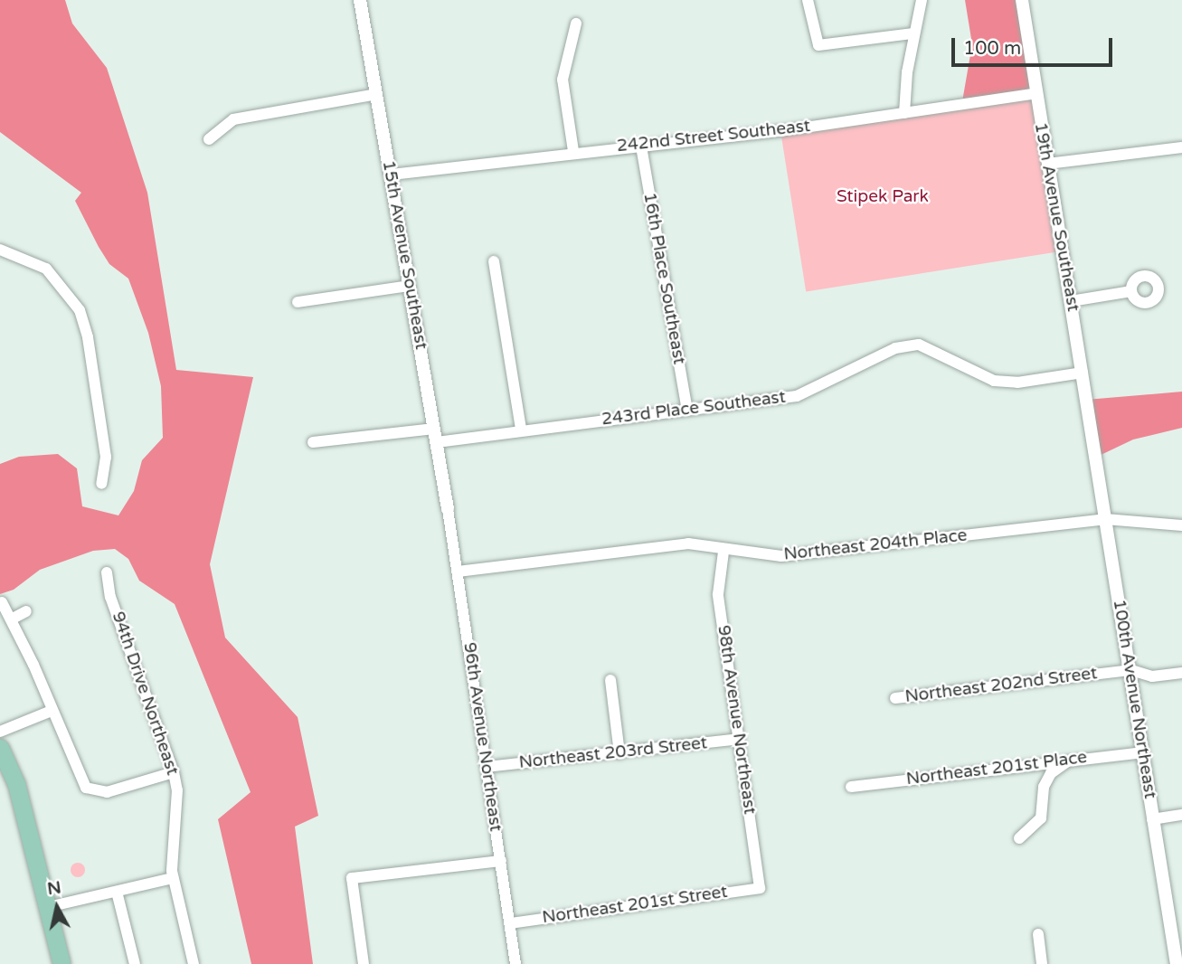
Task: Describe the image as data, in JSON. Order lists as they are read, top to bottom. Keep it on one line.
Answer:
{"streets":{"street":["242nd Street Southeast","19th Avenue Southeast","15th Avenue Southeast","16th Place Southeast","243rd Place Southeast","Northeast 204th Place","Northeast 202nd Street","94th Drive Northeast","100th Avenue Northeast","98th Avenue Northeast","96th Avenue Northeast","Northeast 203rd Street","Northeast 201st Place","Northeast 201st Street"]},"crossings":[["242nd Street Southeast","19th Avenue Southeast"],["242nd Street Southeast","15th Avenue Southeast"],["242nd Street Southeast","16th Place Southeast"],["19th Avenue Southeast","243rd Place Southeast"],["19th Avenue Southeast","100th Avenue Northeast"],["15th Avenue Southeast","243rd Place Southeast"],["15th Avenue Southeast","96th Avenue Northeast"],["16th Place Southeast","243rd Place Southeast"],["Northeast 204th Place","100th Avenue Northeast"],["Northeast 204th Place","98th Avenue Northeast"],["Northeast 204th Place","96th Avenue Northeast"],["Northeast 202nd Street","100th Avenue Northeast"],["100th Avenue Northeast","Northeast 201st Place"],["98th Avenue Northeast","Northeast 203rd Street"],["98th Avenue Northeast","Northeast 201st Street"],["96th Avenue Northeast","Northeast 203rd Street"],["96th Avenue Northeast","Northeast 201st Street"]],"parks":["Stipek Park"],"scale_bar":"100 m","north":"top"}
